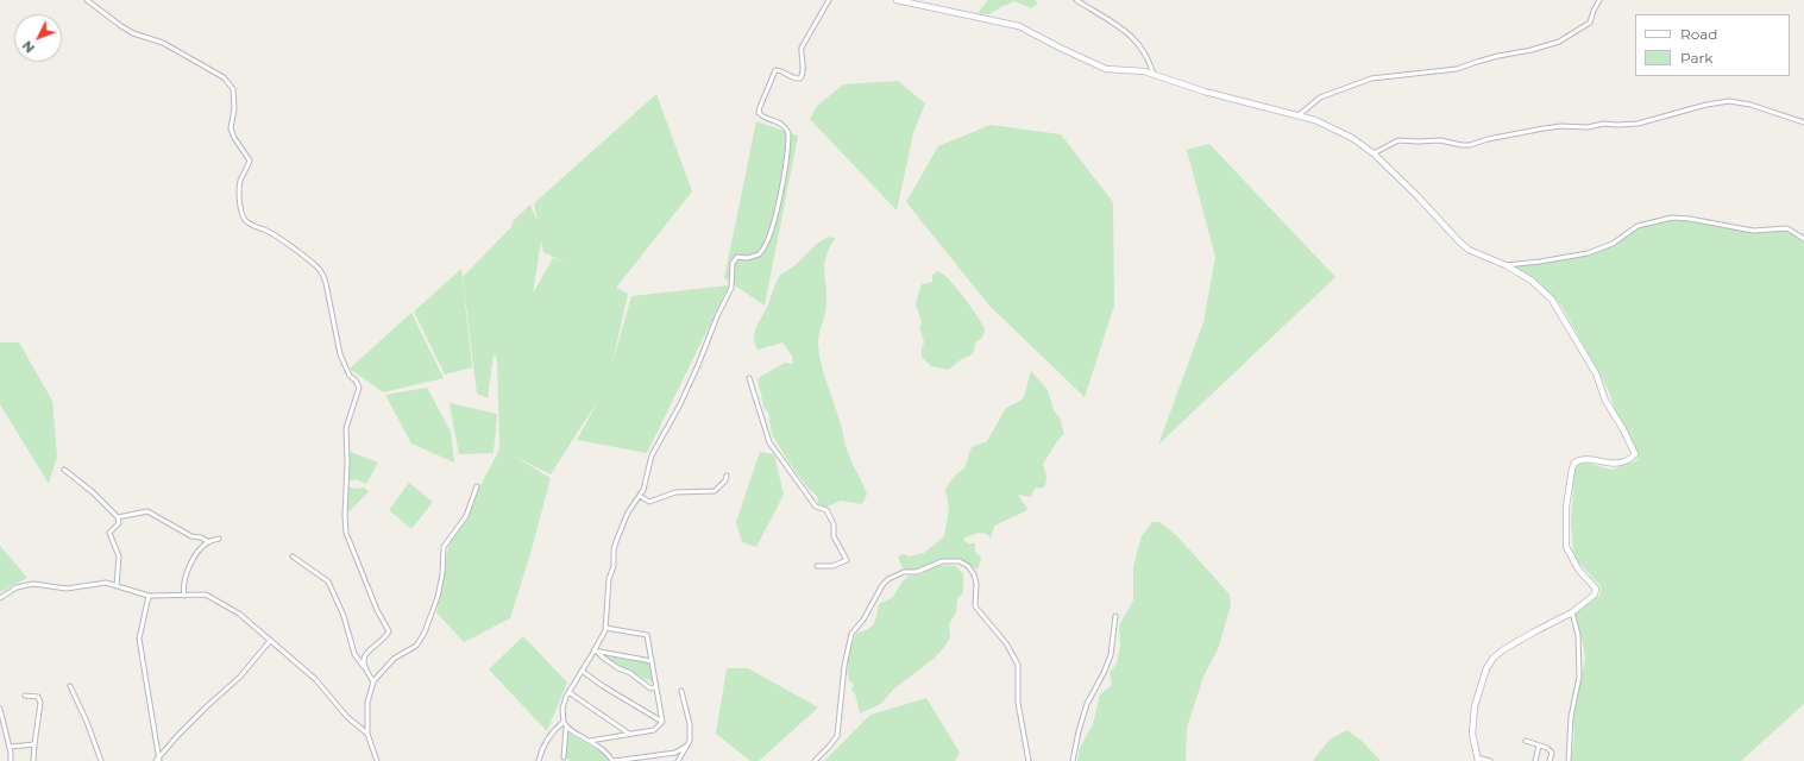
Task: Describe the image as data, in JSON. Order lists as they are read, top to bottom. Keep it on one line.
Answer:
{"legend":["Road","Park"],"north":"bottom left"}
